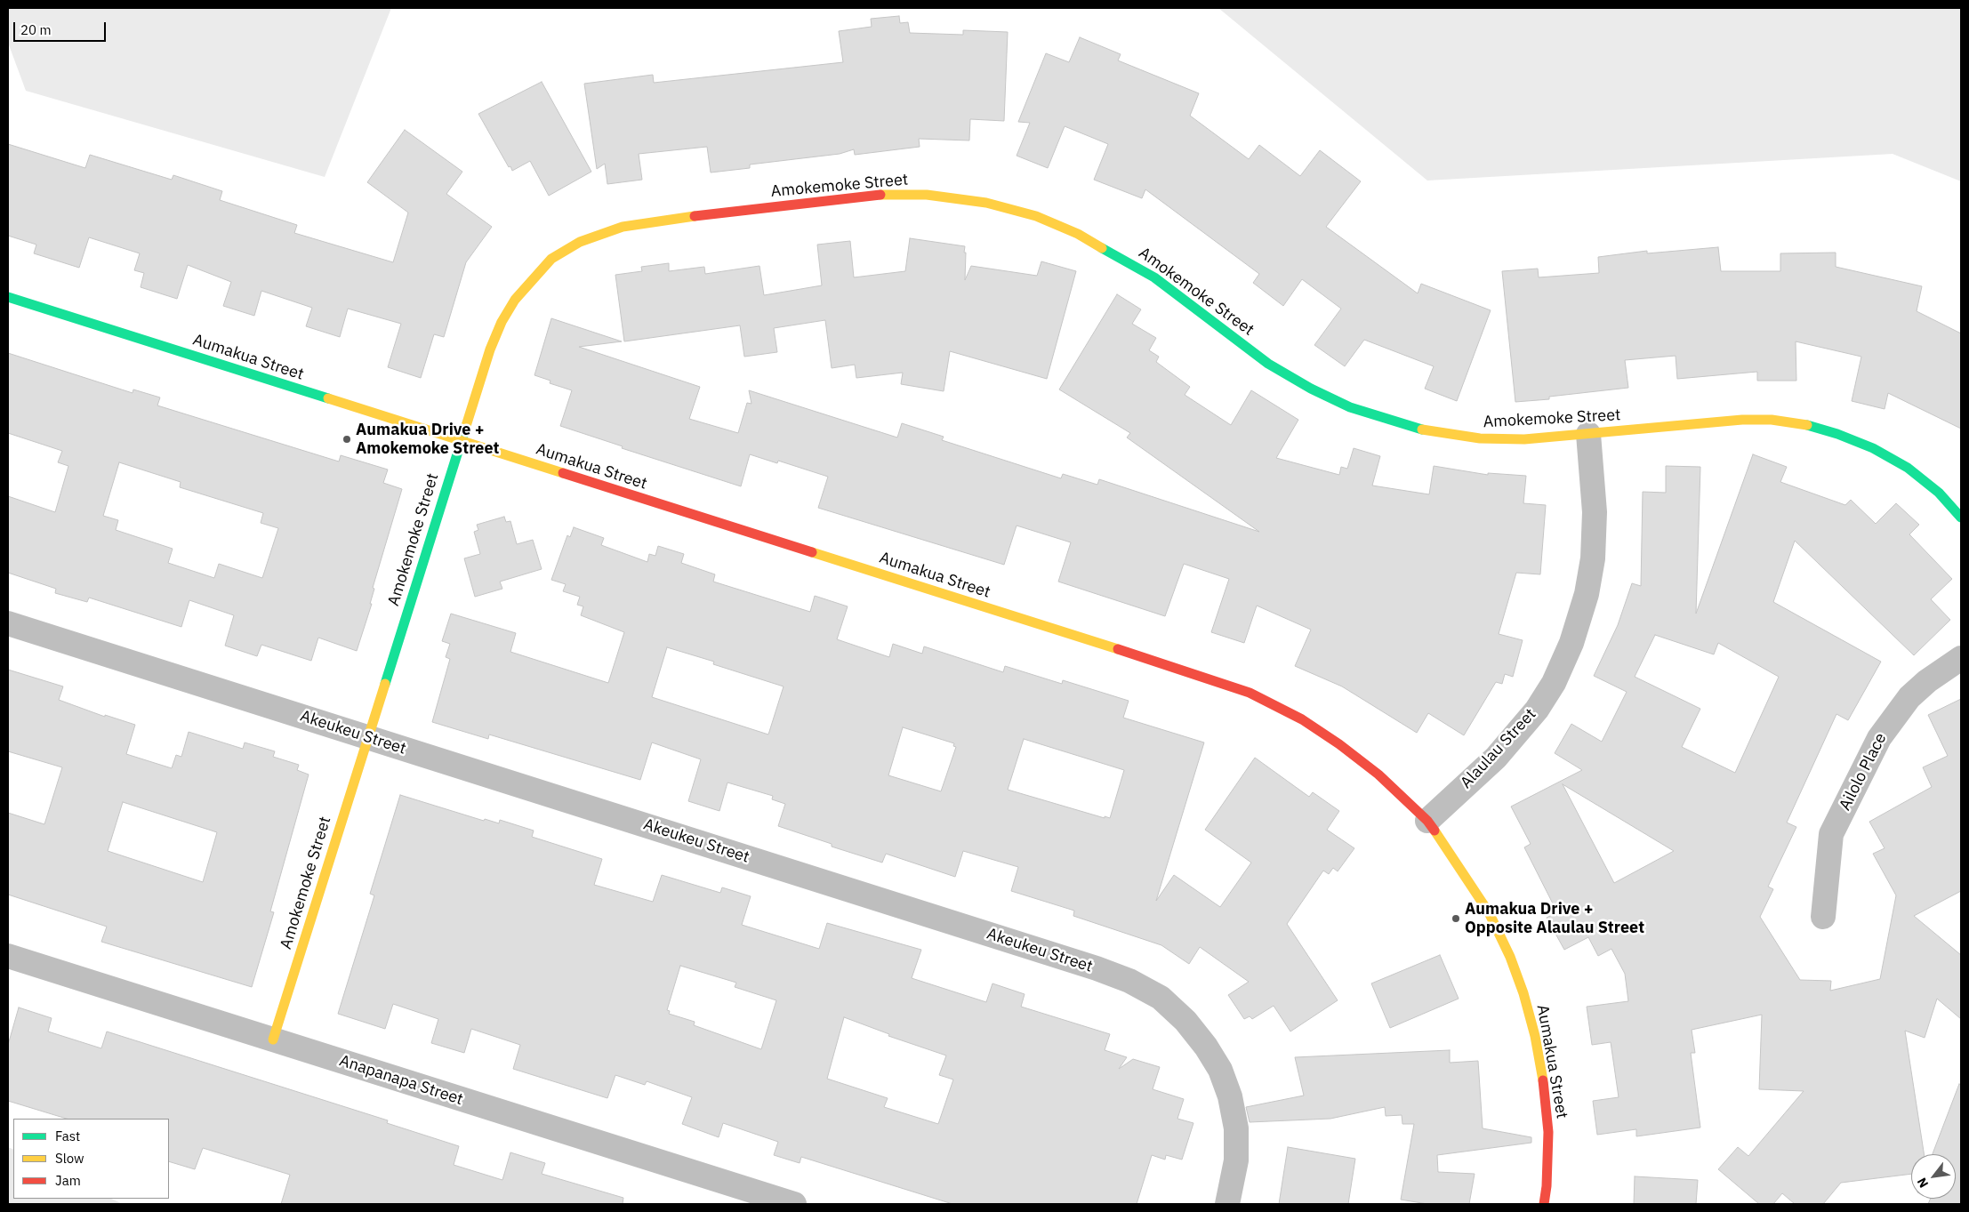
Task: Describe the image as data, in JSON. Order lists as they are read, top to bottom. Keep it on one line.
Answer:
{"streets":{"street":["Amokemoke Street","Aumakua Street","Akeukeu Street","Alaulau Street","Ailolo Place","Anapanapa Street"]},"crossings":[["Amokemoke Street","Aumakua Street"],["Amokemoke Street","Akeukeu Street"],["Amokemoke Street","Alaulau Street"],["Amokemoke Street","Anapanapa Street"],["Aumakua Street","Alaulau Street"]],"places":["Aumakua Drive + Amokemoke Street","Aumakua Drive + Opposite Alaulau Street"],"legend":["Fast","Slow","Jam"],"scale_bar":"20 m","north":"bottom left"}
